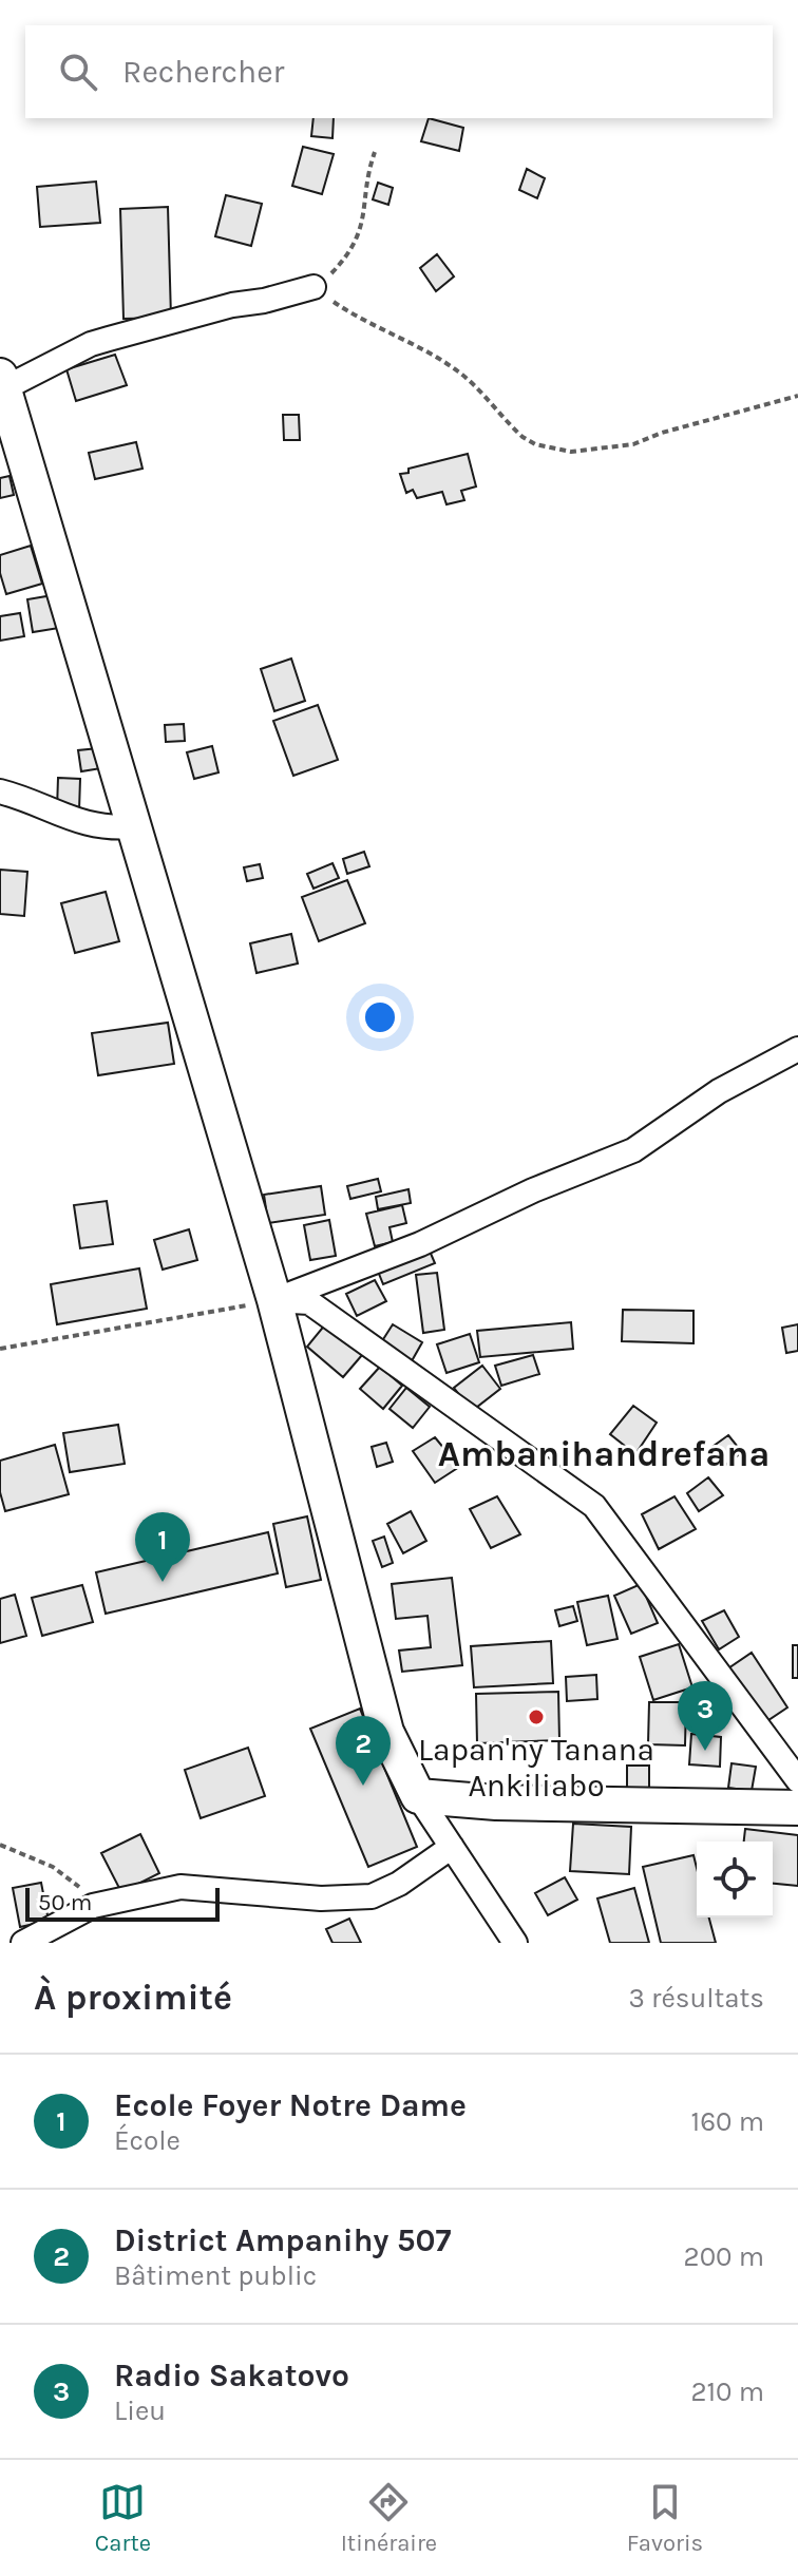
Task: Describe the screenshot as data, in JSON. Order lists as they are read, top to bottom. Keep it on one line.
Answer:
{"districts":["Ambanihandrefana"],"places":["Lapan'ny Tanana Ankiliabo"],"scale_bar":"50 m","page":{"search":"Rechercher","pins":["1","3","2"],"scale":"50 m","heading":["À proximité","3 résultats"],"list":[{"mark":"1","name":"Ecole Foyer Notre Dame","note":"École","value":"160 m"},{"mark":"2","name":"District Ampanihy 507","note":"Bâtiment public","value":"200 m"},{"mark":"3","name":"Radio Sakatovo","note":"Lieu","value":"210 m"}],"nav":["Carte","Itinéraire","Favoris"]}}
